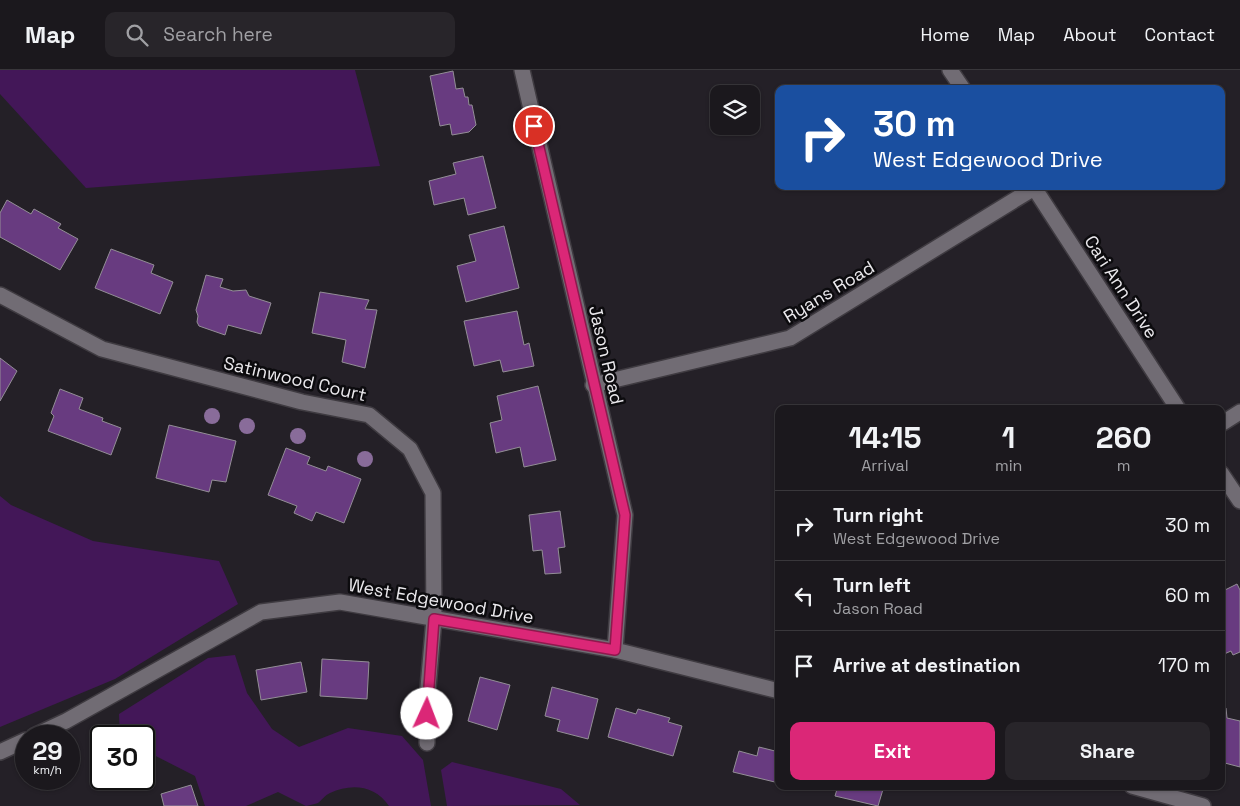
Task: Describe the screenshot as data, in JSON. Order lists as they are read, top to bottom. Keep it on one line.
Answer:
{"streets":{"street":["Cari Ann Drive","Ryans Road","Jason Road","Satinwood Court","West Edgewood Drive"]},"crossings":[["Ryans Road","Jason Road"],["Jason Road","West Edgewood Drive"],["Satinwood Court","West Edgewood Drive"]],"page":{"header":"Map","search":"Search here","nav":["Home","Map","About","Contact"],"turn":["30 m","West Edgewood Drive"],"eta":["14:15","Arrival","1","min","260","m"],"list":[{"name":"Turn right","note":"West Edgewood Drive","value":"30 m"},{"name":"Turn left","note":"Jason Road","value":"60 m"},{"name":"Arrive at destination","value":"170 m"}],"buttons":["Exit","Share"],"speed":"29 km/h","limit":"30"}}
